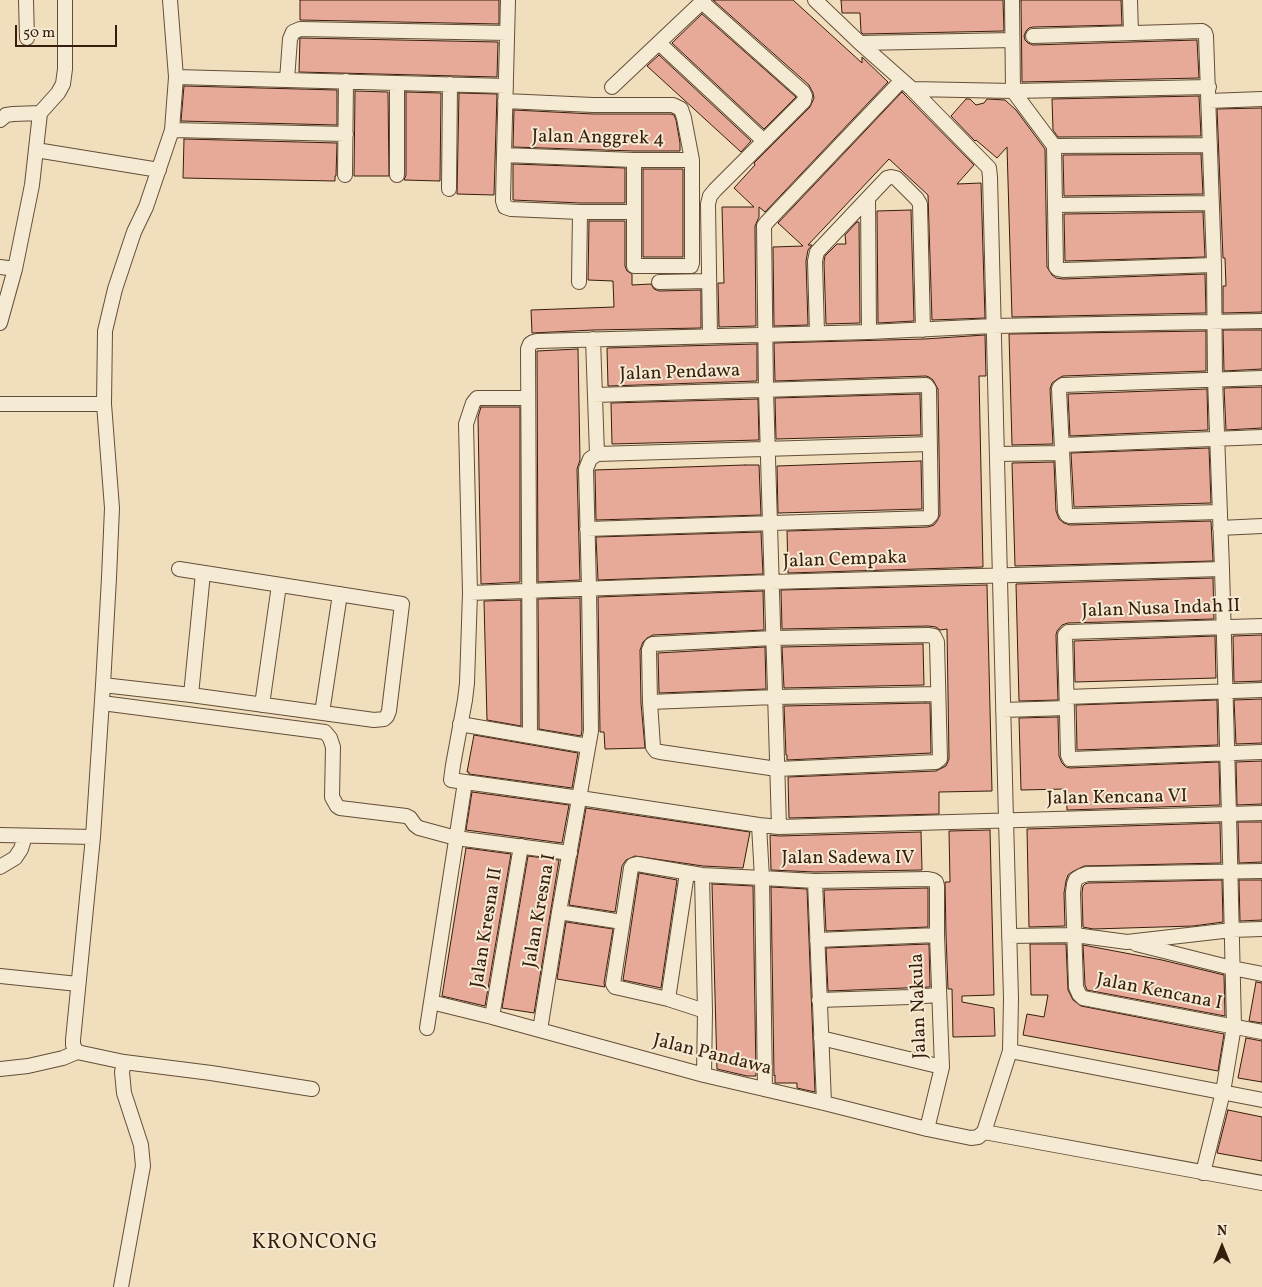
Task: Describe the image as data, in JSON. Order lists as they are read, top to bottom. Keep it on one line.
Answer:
{"streets":{"street":["Jalan Anggrek 4","Jalan Pendawa","Jalan Cempaka","Jalan Nusa Indah II","Jalan Kencana VI","Jalan Sadewa IV","Jalan Kresna I","Jalan Kresna II","Jalan Kencana I","Jalan Nakula","Jalan Pandawa"]},"crossings":[["Jalan Pendawa","Jalan Kresna I"],["Jalan Cempaka","Jalan Kresna I"],["Jalan Kencana VI","Jalan Kresna I"],["Jalan Sadewa IV","Jalan Nakula"],["Jalan Kresna I","Jalan Pandawa"],["Jalan Kresna II","Jalan Pandawa"],["Jalan Nakula","Jalan Pandawa"]],"districts":["KRONCONG"],"scale_bar":"50 m","north":"top"}
